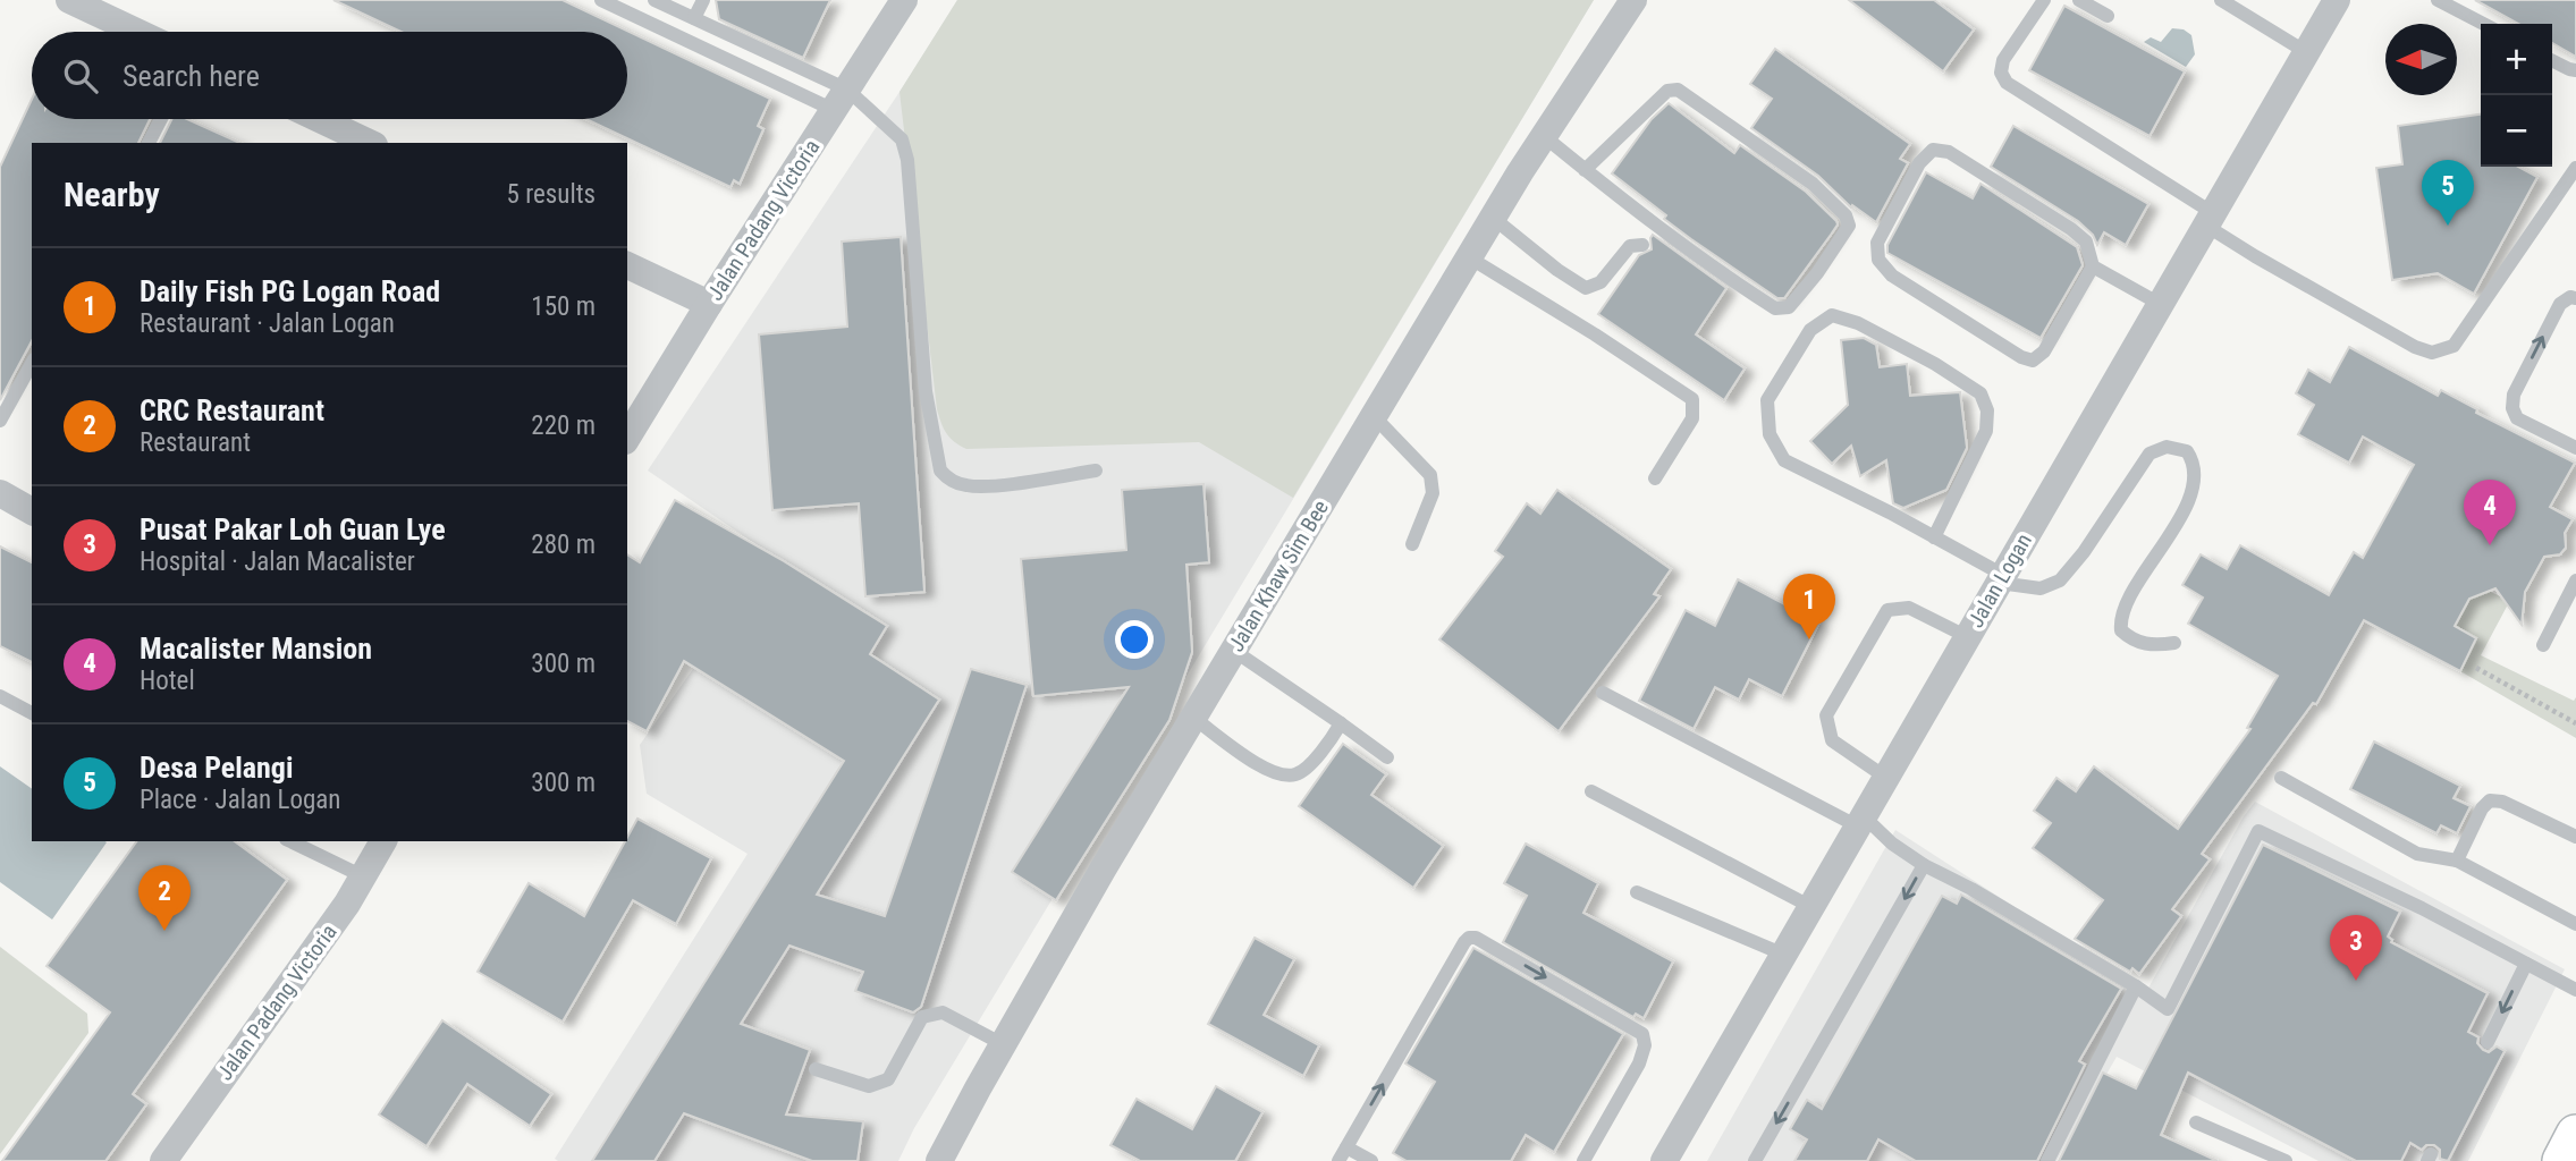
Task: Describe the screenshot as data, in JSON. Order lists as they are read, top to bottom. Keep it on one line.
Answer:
{"streets":{"street":["Jalan Padang Victoria","Jalan Khaw Sim Bee","Jalan Logan"]},"north":"left","page":{"map_buttons":["+","−"],"search":"Search here","heading":["Nearby","5 results"],"pins":["5","4","1","2","3"],"list":[{"mark":"1","name":"Daily Fish PG Logan Road","note":"Restaurant · Jalan Logan","value":"150 m"},{"mark":"2","name":"CRC Restaurant","note":"Restaurant","value":"220 m"},{"mark":"3","name":"Pusat Pakar Loh Guan Lye","note":"Hospital · Jalan Macalister","value":"280 m"},{"mark":"4","name":"Macalister Mansion","note":"Hotel","value":"300 m"},{"mark":"5","name":"Desa Pelangi","note":"Place · Jalan Logan","value":"300 m"}]}}
